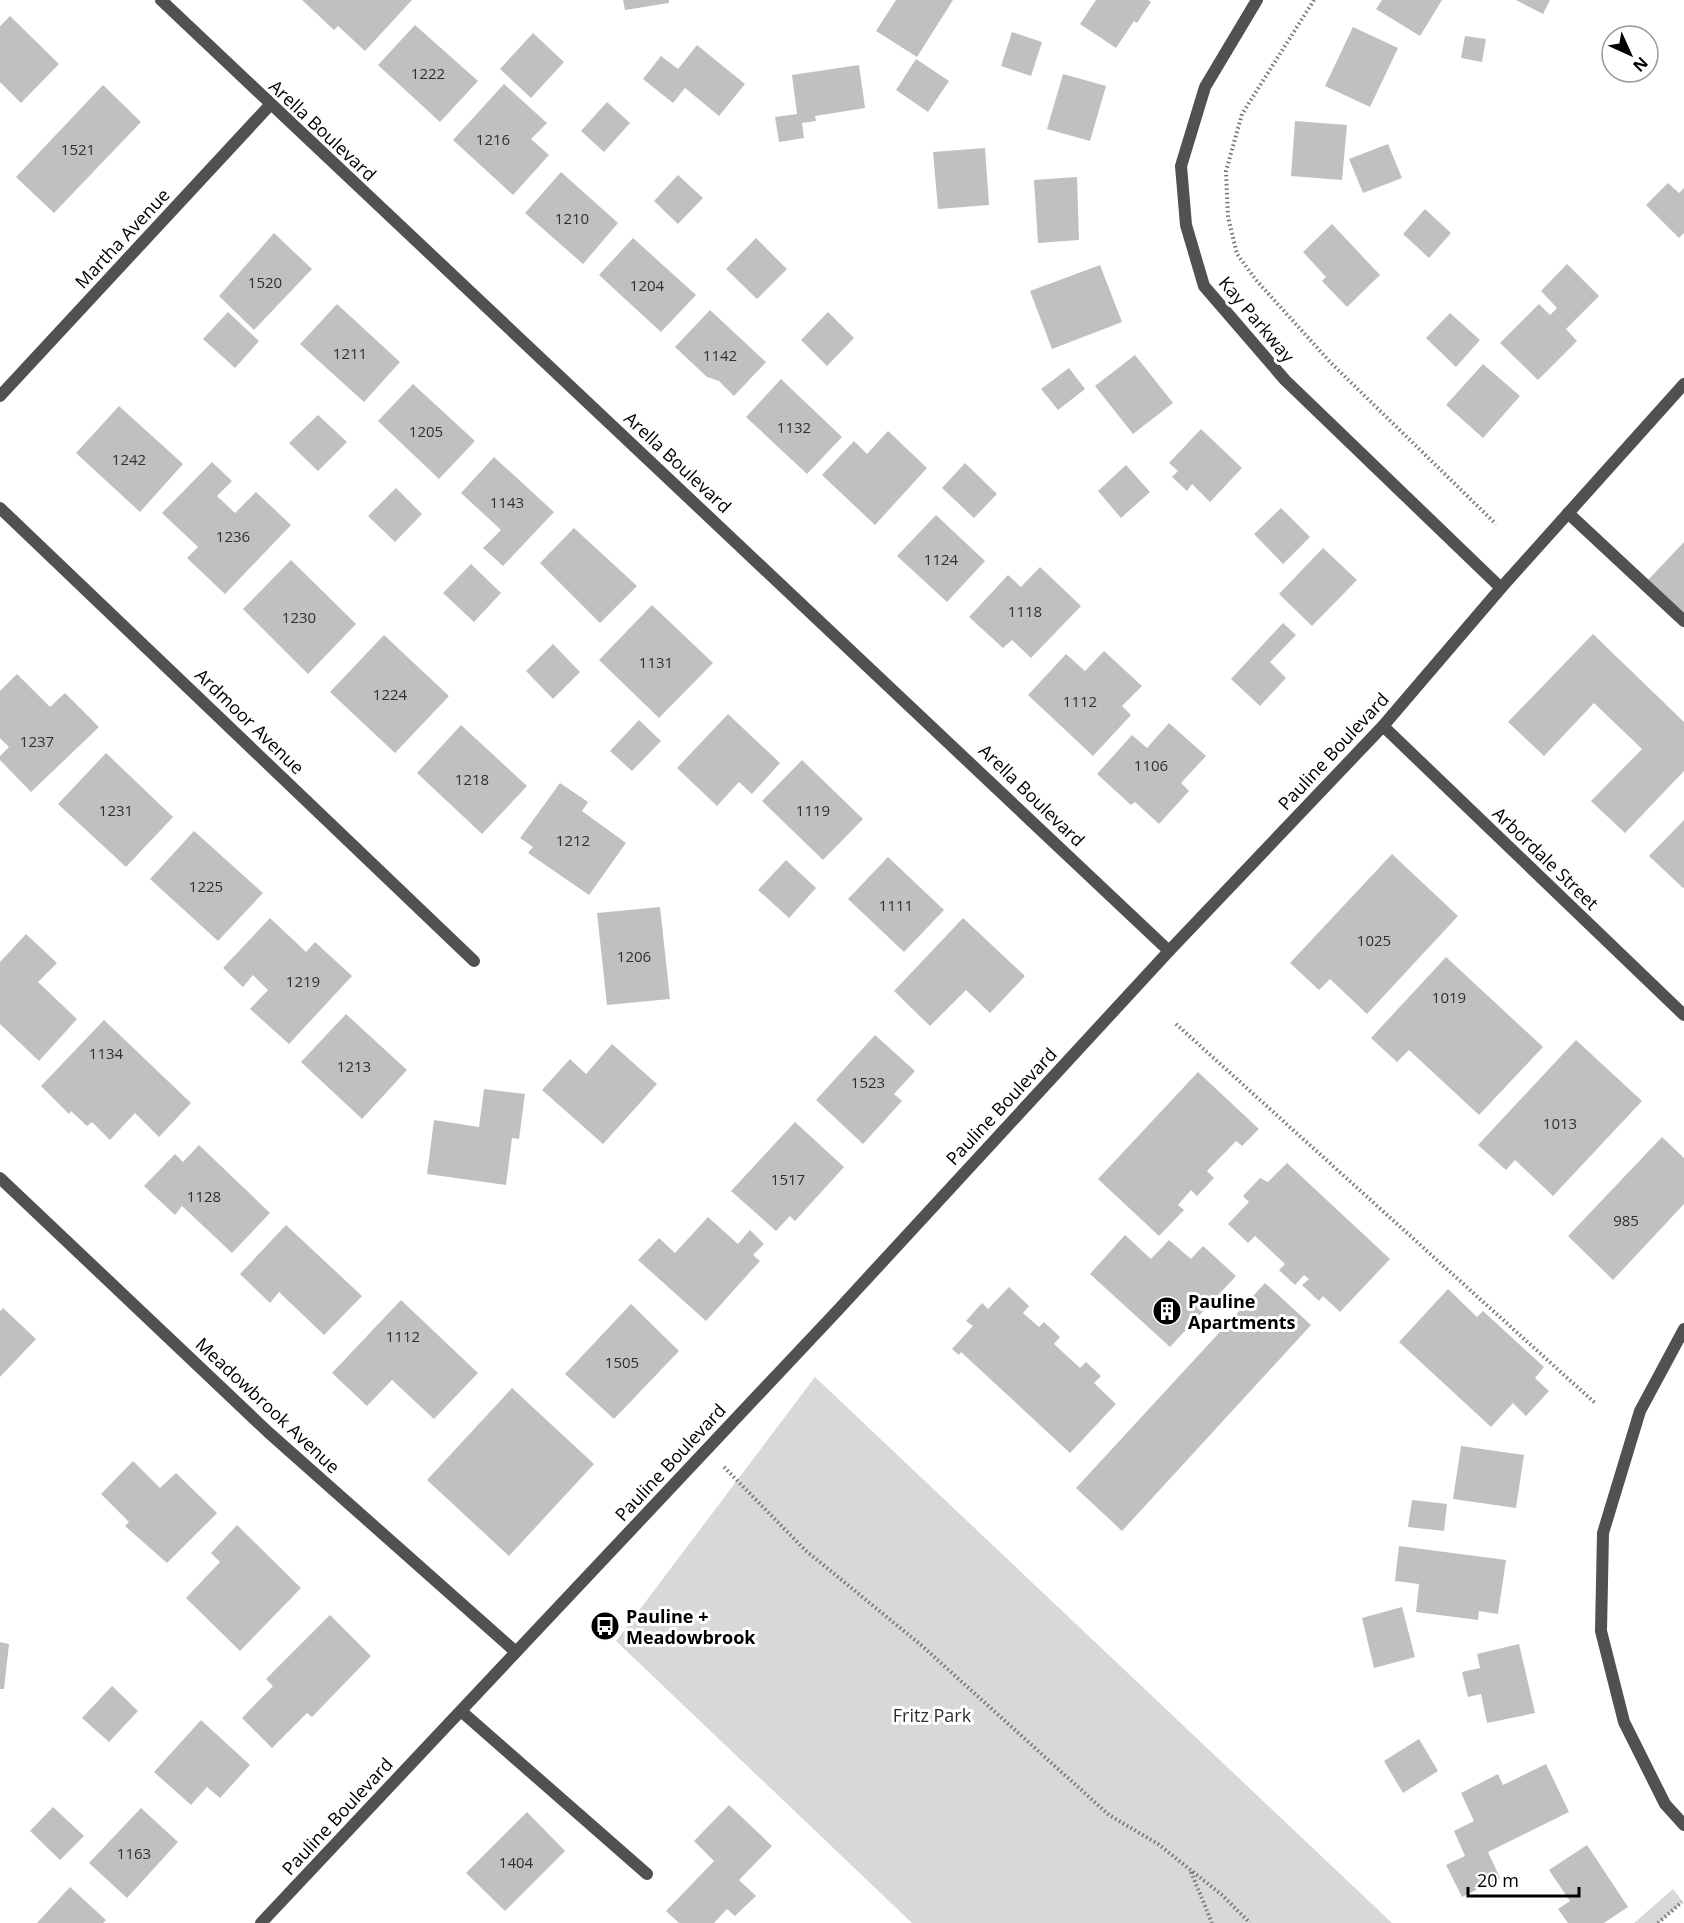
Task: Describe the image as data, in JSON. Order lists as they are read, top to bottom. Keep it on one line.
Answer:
{"streets":{"street":["Arella Boulevard","Martha Avenue","Kay Parkway","Ardmoor Avenue","Pauline Boulevard","Arbordale Street","Meadowbrook Avenue"]},"crossings":[["Arella Boulevard","Martha Avenue"],["Arella Boulevard","Pauline Boulevard"],["Kay Parkway","Pauline Boulevard"],["Pauline Boulevard","Arbordale Street"],["Pauline Boulevard","Meadowbrook Avenue"]],"parks":["Fritz Park"],"places":{"building":["Pauline Apartments"],"bus stop":["Pauline + Meadowbrook"]},"house_numbers":["1222","1216","1521","1210","1520","1204","1211","1142","1132","1205","1242","1143","1236","1124","1118","1230","1131","1224","1112","1237","1106","1218","1231","1119","1212","1225","1111","1025","1206","1219","1019","1134","1213","1523","1013","1517","1128","985","1112","1505","1163","1404"],"scale_bar":"20 m","north":"bottom right"}
